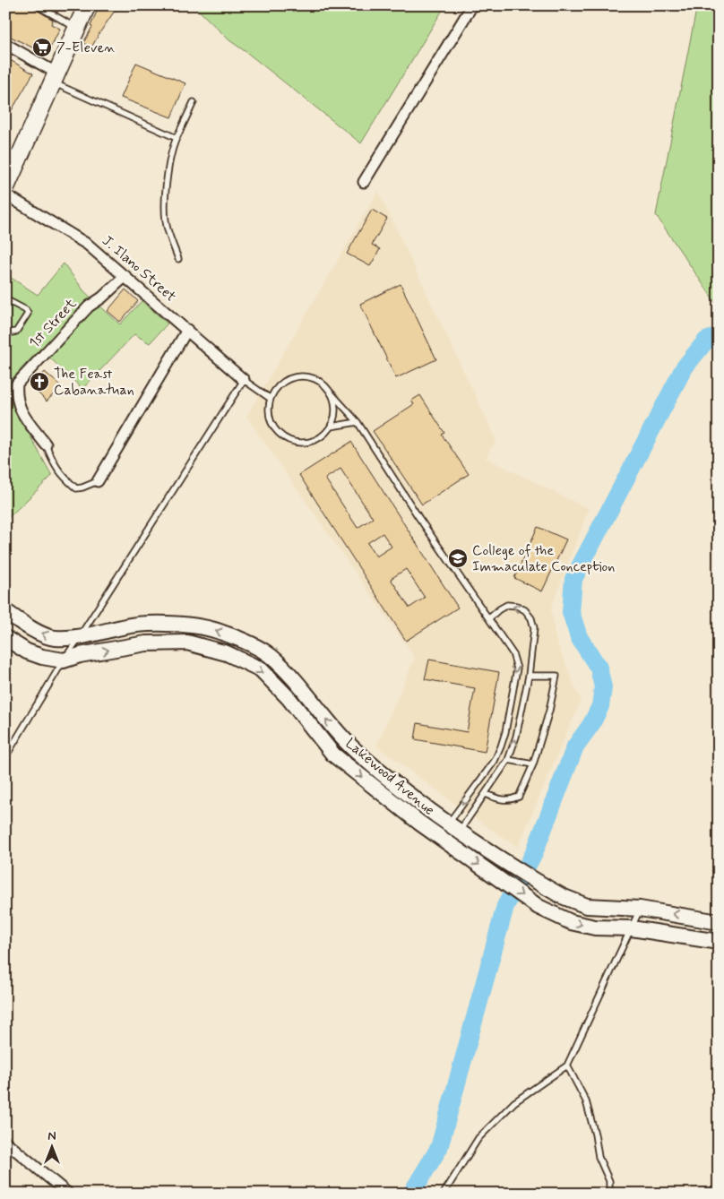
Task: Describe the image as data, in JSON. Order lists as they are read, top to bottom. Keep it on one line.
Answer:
{"streets":{"main road":["Lakewood Avenue"],"street":["J. Ilano Street","1st Street"]},"crossings":[["J. Ilano Street","1st Street"]],"places":{"supermarket":["7-Eleven"],"church":["The Feast Cabanatuan"],"school or university":["College of the Immaculate Conception"]},"north":"top"}
